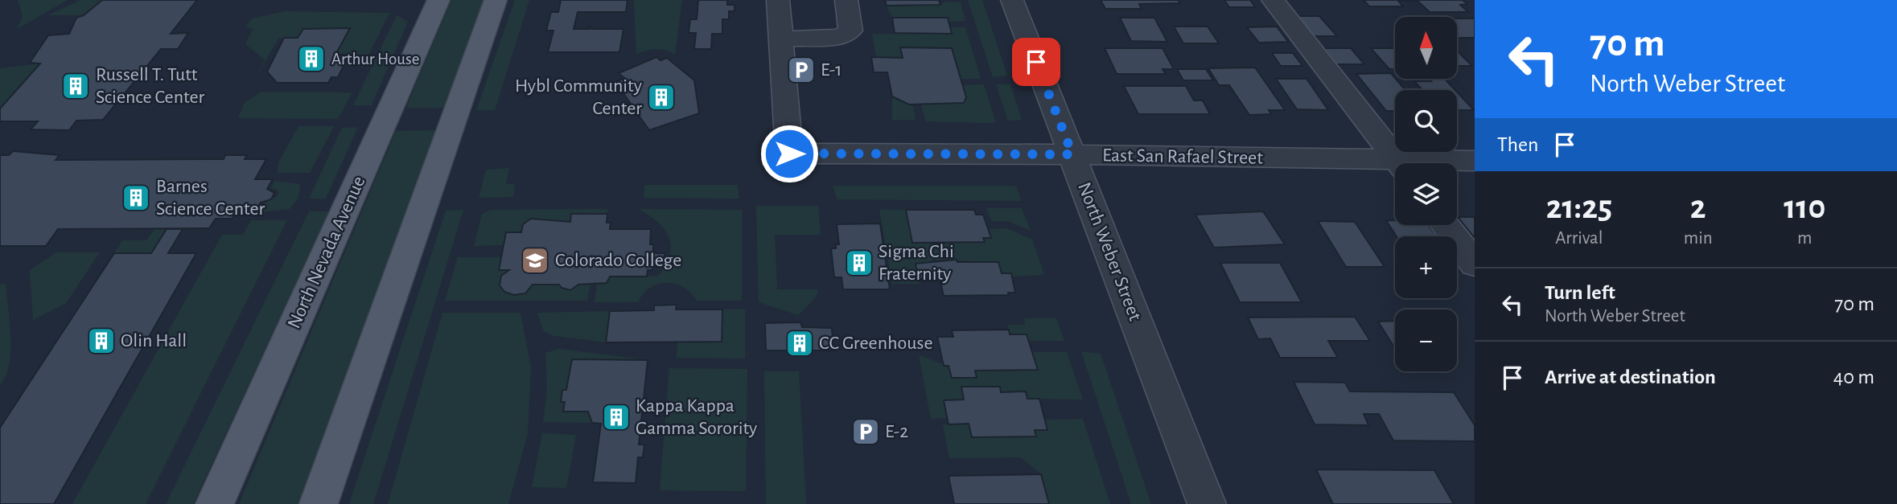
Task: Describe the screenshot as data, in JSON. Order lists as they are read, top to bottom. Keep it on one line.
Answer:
{"streets":{"main road":["North Nevada Avenue"],"street":["East San Rafael Street","North Weber Street"]},"crossings":[["East San Rafael Street","North Weber Street"]],"places":{"building":["Arthur House","Russell T. Tutt Science Center","Hybl Community Center","Barnes Science Center","Sigma Chi Fraternity","Olin Hall","CC Greenhouse","Kappa Kappa Gamma Sorority"],"parking":["E-1","E-2"],"school or university":["Colorado College"]},"north":"top","page":{"turn":["70 m","North Weber Street"],"map_buttons":["+","−"],"then":"Then","eta":["21:25","Arrival","2","min","110","m"],"list":[{"name":"Turn left","note":"North Weber Street","value":"70 m"},{"name":"Arrive at destination","value":"40 m"}]}}
